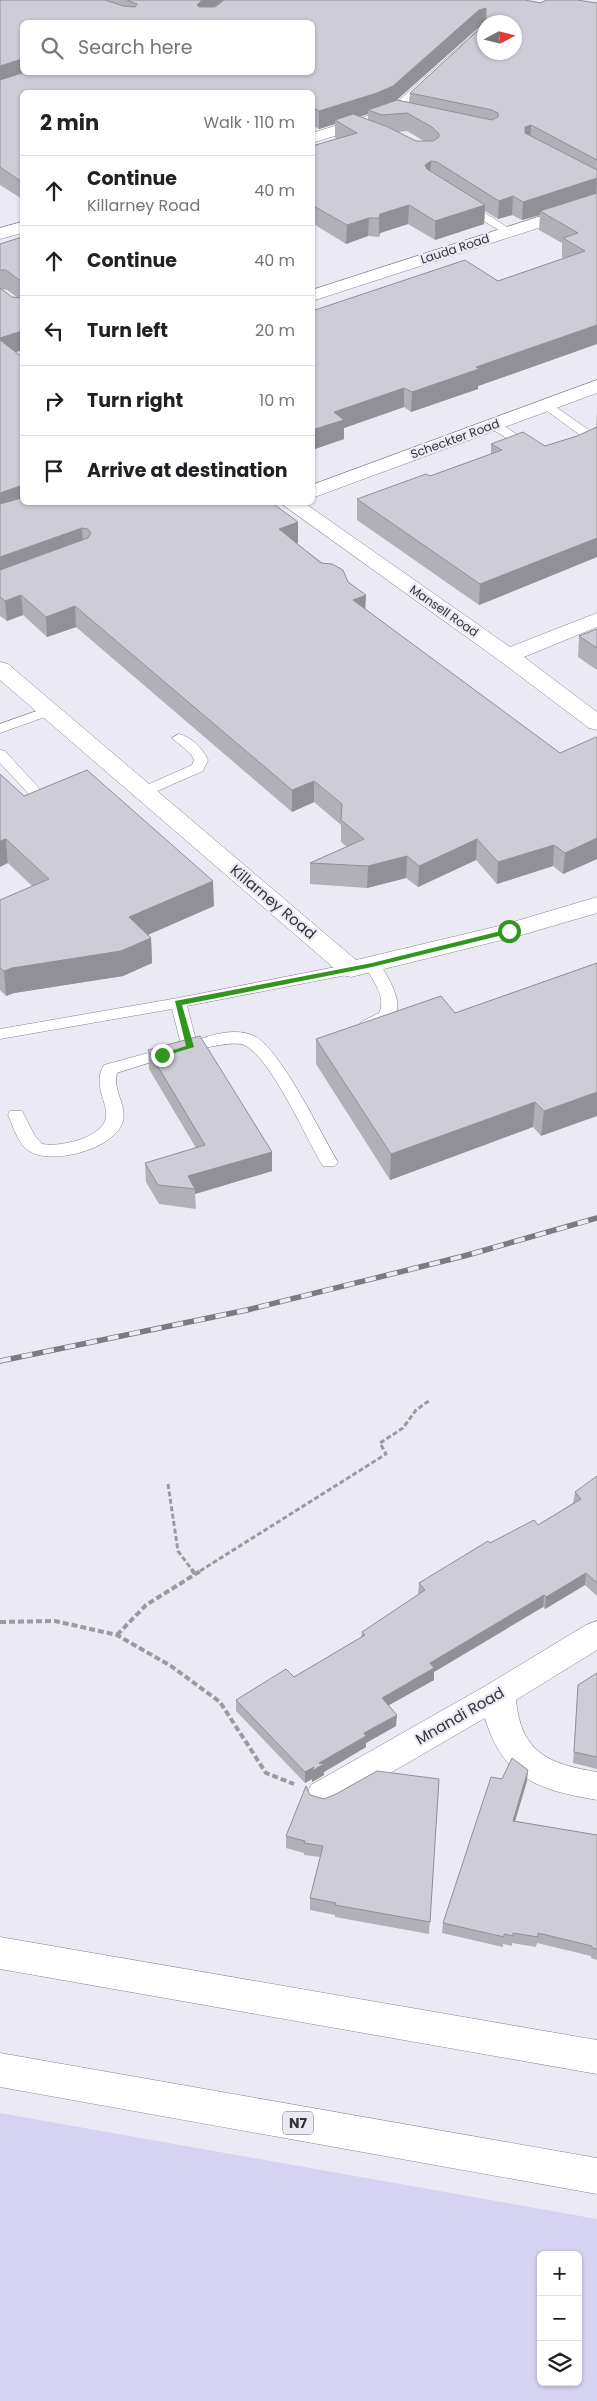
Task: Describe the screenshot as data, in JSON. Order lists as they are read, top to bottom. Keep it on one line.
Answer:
{"streets":{"main road":["Lauda Road","Scheckter Road","Mansell Road","Killarney Road","Mnandi Road","N7"]},"north":"right","page":{"search":"Search here","heading":["2 min","Walk · 110 m"],"list":[["Continue","Killarney Road","40 m"],["Continue","40 m"],["Turn left","20 m"],["Turn right","10 m"],"Arrive at destination"],"map_buttons":["+","−"]}}
